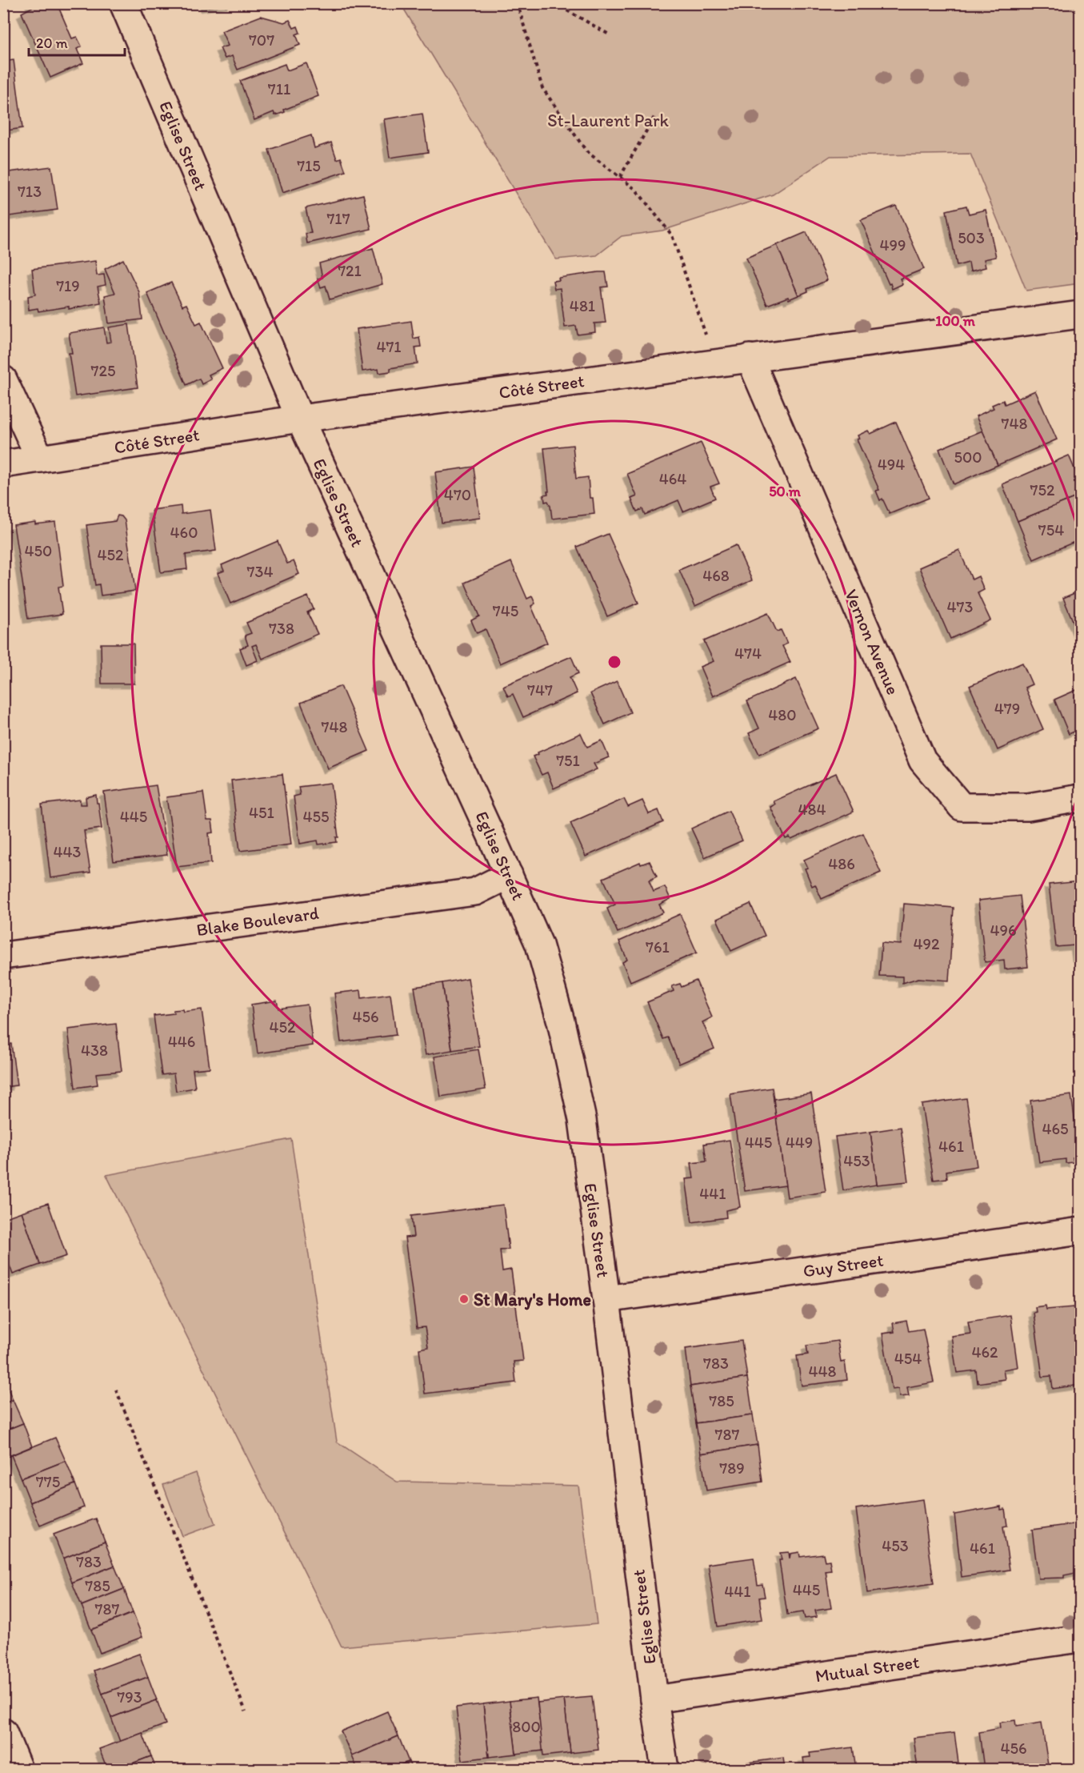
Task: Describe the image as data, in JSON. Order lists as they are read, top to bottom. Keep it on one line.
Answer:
{"streets":{"street":["Eglise Street","Côté Street","Vernon Avenue","Blake Boulevard","Guy Street","Mutual Street"]},"crossings":[["Eglise Street","Côté Street"],["Eglise Street","Blake Boulevard"],["Eglise Street","Guy Street"],["Eglise Street","Mutual Street"],["Côté Street","Vernon Avenue"]],"parks":["St-Laurent Park"],"places":["St Mary's Home"],"house_numbers":["707","711","715","713","717","503","499","721","719","481","471","725","748","500","494","464","752","470","754","460","450","452","734","468","473","745","738","474","747","479","480","748","751","484","451","445","455","443","486","496","492","761","456","452","446","438","465","445","449","461","453","441","462","454","783","448","785","787","789","775","453","461","783","785","445","441","787","793","800","456"],"scale_bar":"20 m","rings":["100 m","50 m"]}
